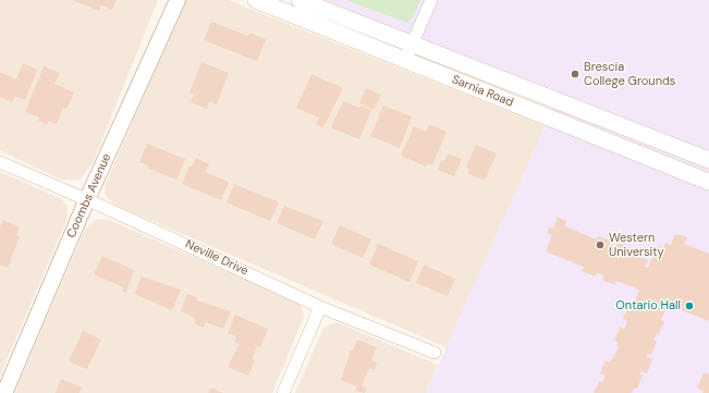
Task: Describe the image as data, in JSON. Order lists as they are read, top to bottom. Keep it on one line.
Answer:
{"streets":{"main road":["Sarnia Road"],"street":["Coombs Avenue","Neville Drive"]},"crossings":[["Coombs Avenue","Neville Drive"]],"places":["Brescia College Grounds","Western University","Ontario Hall"]}
